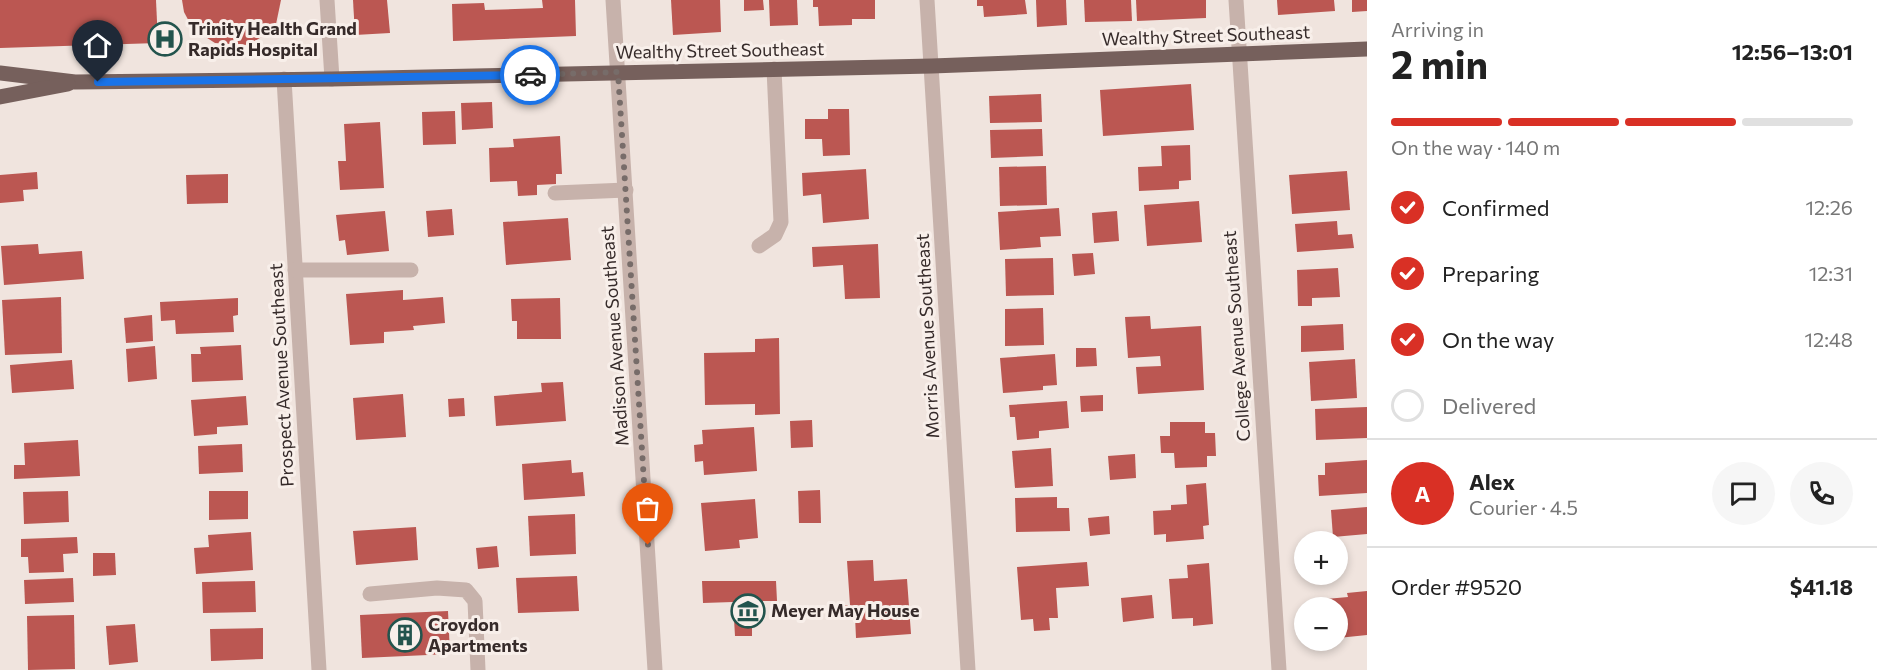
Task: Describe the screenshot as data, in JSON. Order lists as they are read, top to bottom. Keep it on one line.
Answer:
{"streets":{"main road":["Wealthy Street Southeast"],"street":["Madison Avenue Southeast","Morris Avenue Southeast","College Avenue Southeast","Prospect Avenue Southeast"]},"crossings":[["Wealthy Street Southeast","Madison Avenue Southeast"],["Wealthy Street Southeast","Morris Avenue Southeast"],["Wealthy Street Southeast","College Avenue Southeast"],["Wealthy Street Southeast","Prospect Avenue Southeast"]],"places":{"hospital":["Trinity Health Grand Rapids Hospital"],"museum":["Meyer May House"],"building":["Croydon Apartments"]},"page":{"heading":["2 min","Arriving in","12:56–13:01"],"panel":["Alex","Courier · 4.5","Order #9520","$41.18"],"bar":"On the way · 140 m","list":[["Confirmed","12:26"],["Preparing","12:31"],["On the way","12:48"],"Delivered"],"round":"A","map_buttons":["+","−"]}}
